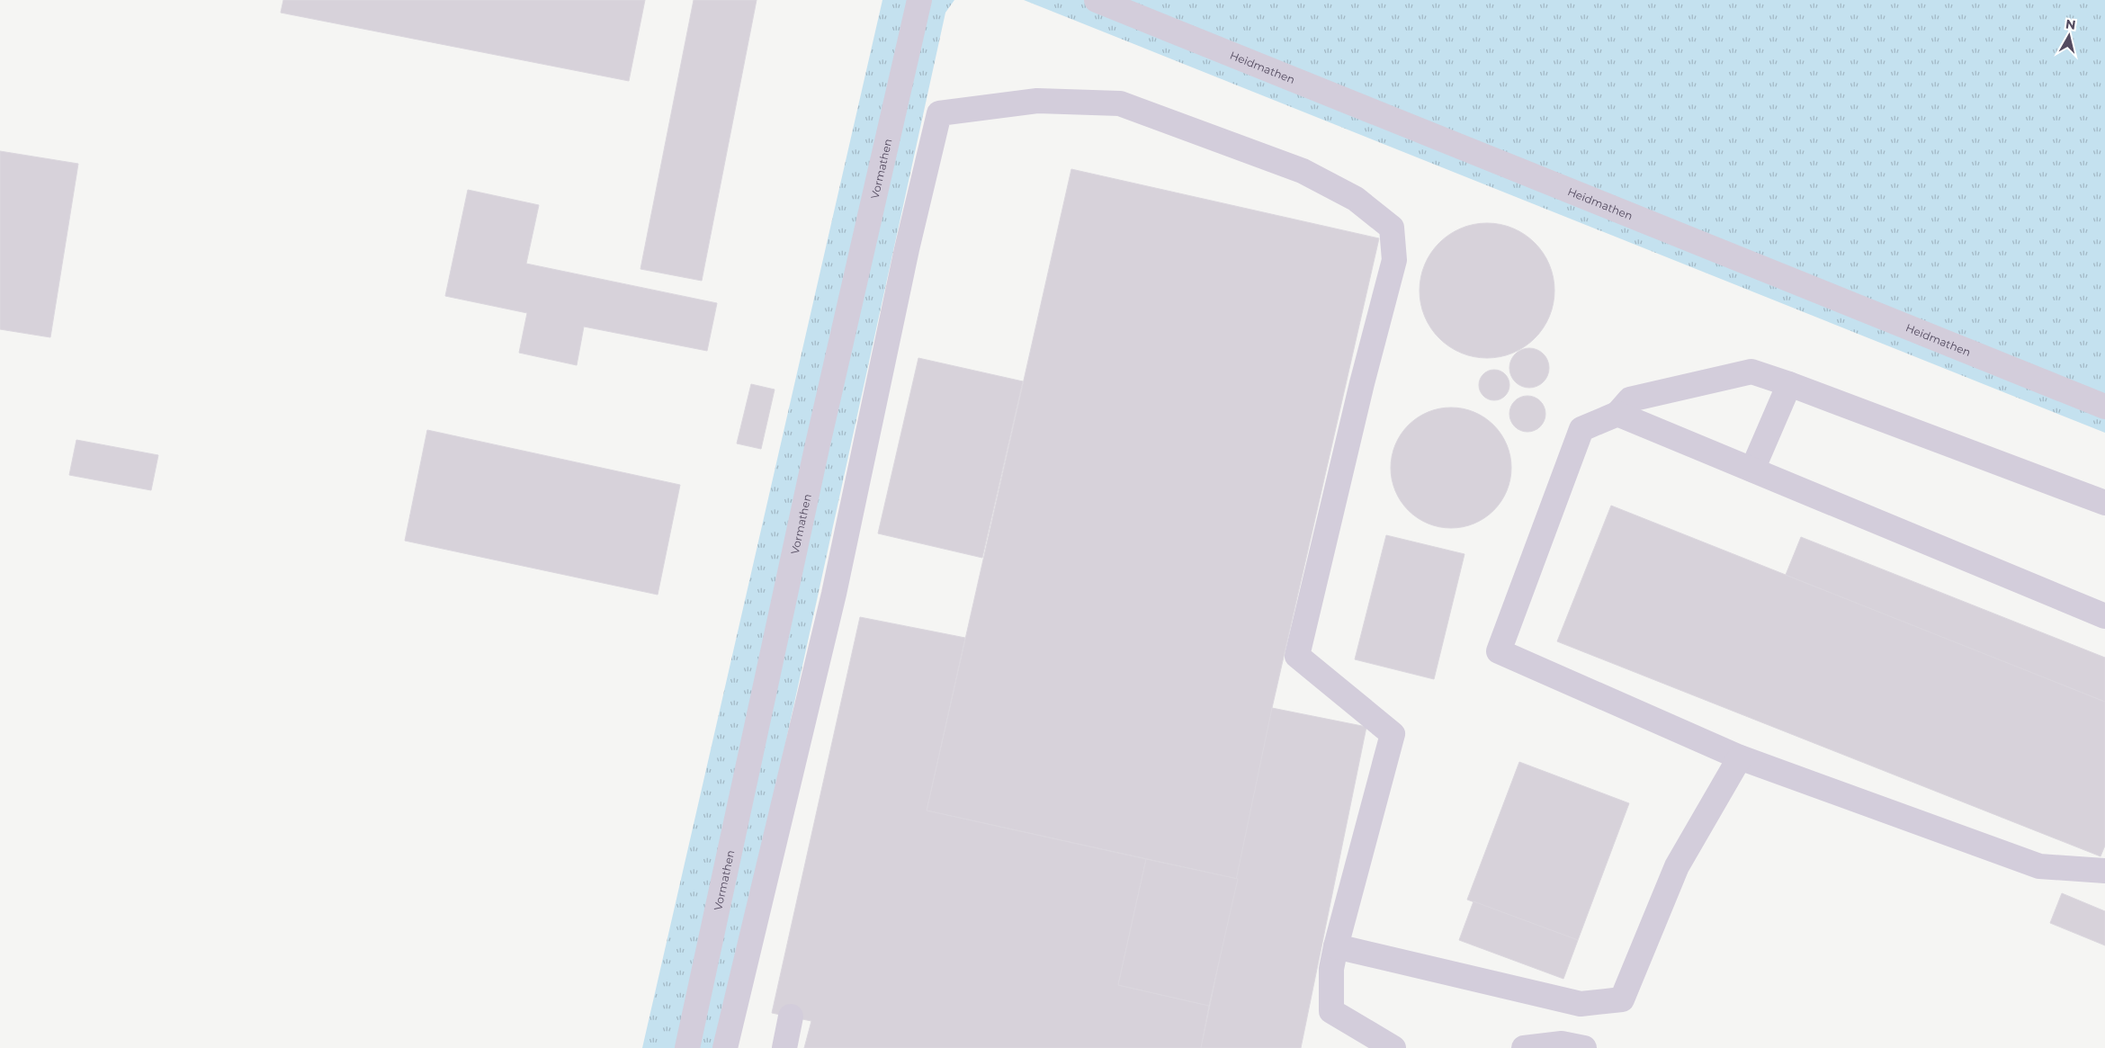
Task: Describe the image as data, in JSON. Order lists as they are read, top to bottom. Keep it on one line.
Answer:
{"streets":{"street":["Heidmathen","Vormathen"]},"north":"top"}
